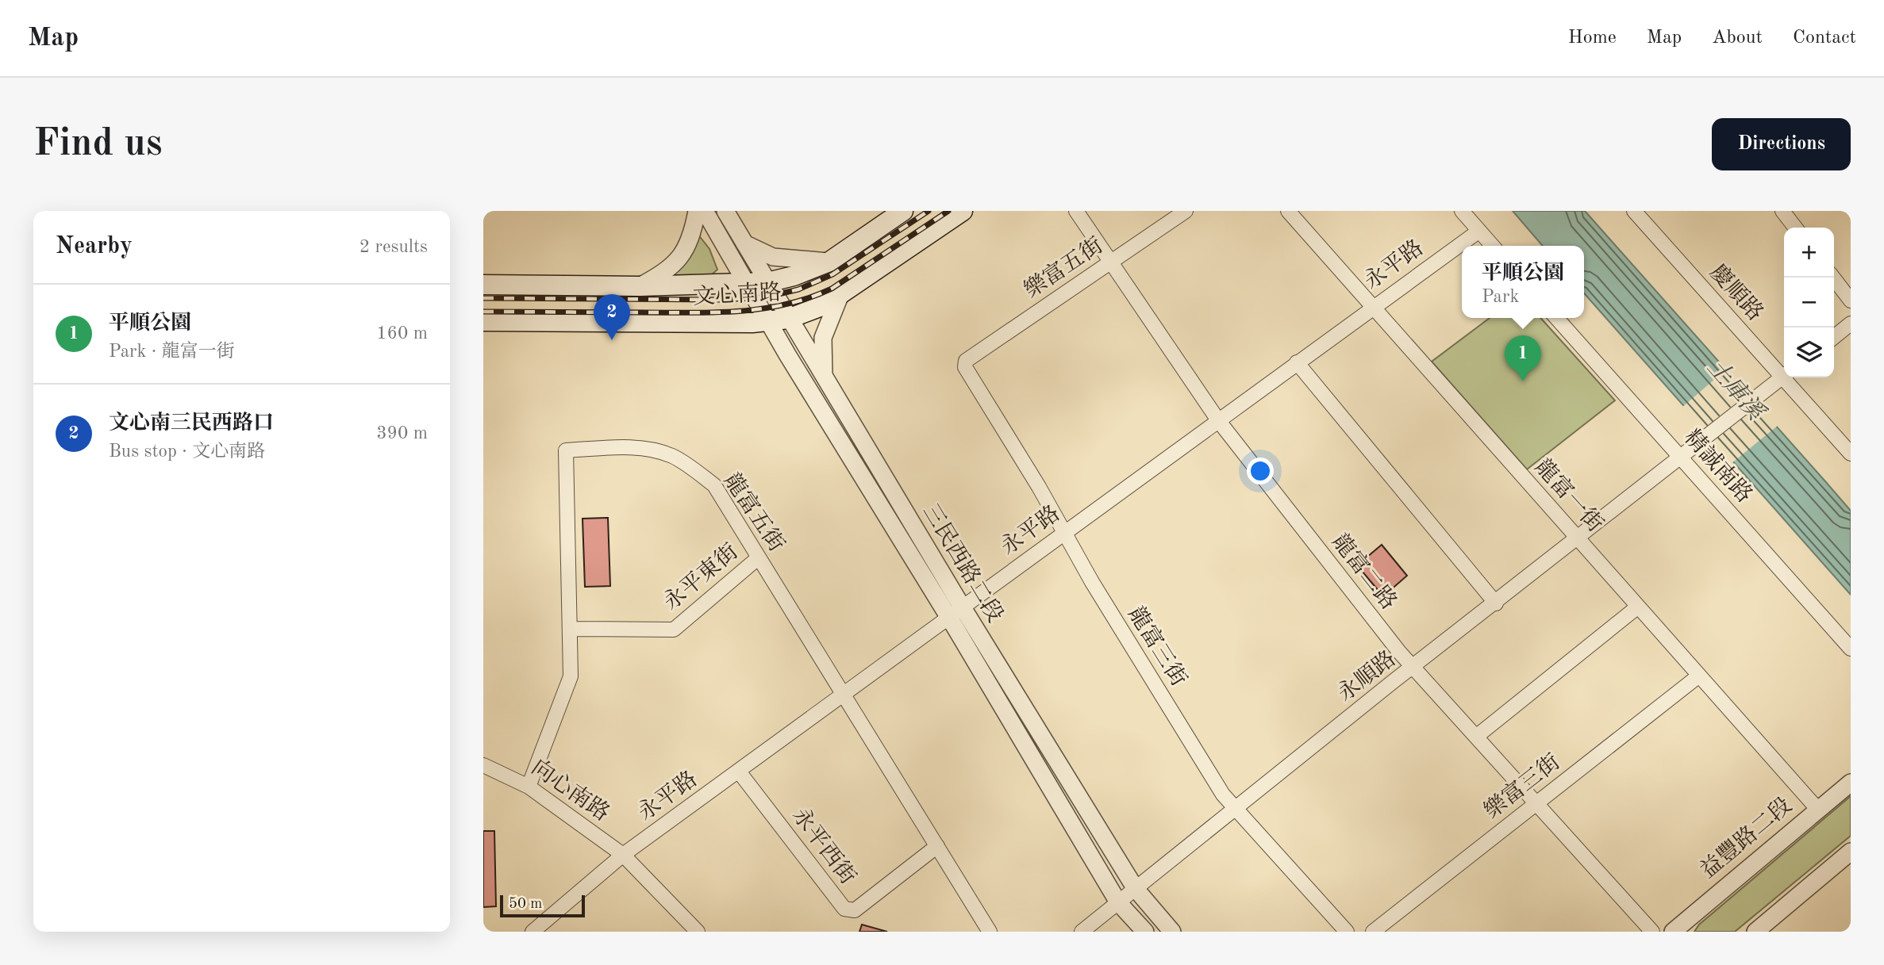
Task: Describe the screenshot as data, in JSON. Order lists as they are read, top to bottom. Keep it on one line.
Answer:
{"streets":{"main road":["文心南路"],"street":["永平路","樂富五街","慶順路","精誠南路","龍富一街","龍富五街","三民西路二段","龍富二路","永平東街","龍富三街","永順路","樂富三街","向心南路","益豐路二段","永平西街"]},"crossings":[["永平路","龍富一街"],["永平路","龍富五街"],["永平路","三民西路二段"],["永平路","龍富二路"],["永平路","龍富三街"],["永平路","向心南路"],["永平路","永平西街"],["樂富五街","龍富二路"],["樂富五街","龍富三街"],["文心南路","三民西路二段"],["精誠南路","永順路"],["龍富一街","永順路"],["龍富一街","樂富三街"],["龍富一街","益豐路二段"],["龍富五街","永平東街"],["龍富五街","向心南路"],["龍富五街","永平西街"],["三民西路二段","永順路"],["龍富二路","永順路"],["龍富二路","樂富三街"],["龍富三街","永順路"]],"water":["土庫溪"],"scale_bar":"50 m","page":{"header":"Map","nav":["Home","Map","About","Contact"],"buttons":"Directions","title":"Find us","heading":["Nearby","2 results"],"map_buttons":["+","−"],"popup":["平順公園","Park"],"list":[{"mark":"1","name":"平順公園","note":"Park · 龍富一街","value":"160 m"},{"mark":"2","name":"文心南三民西路口","note":"Bus stop · 文心南路","value":"390 m"}],"pins":["2","1"],"scale":"50 m"}}
